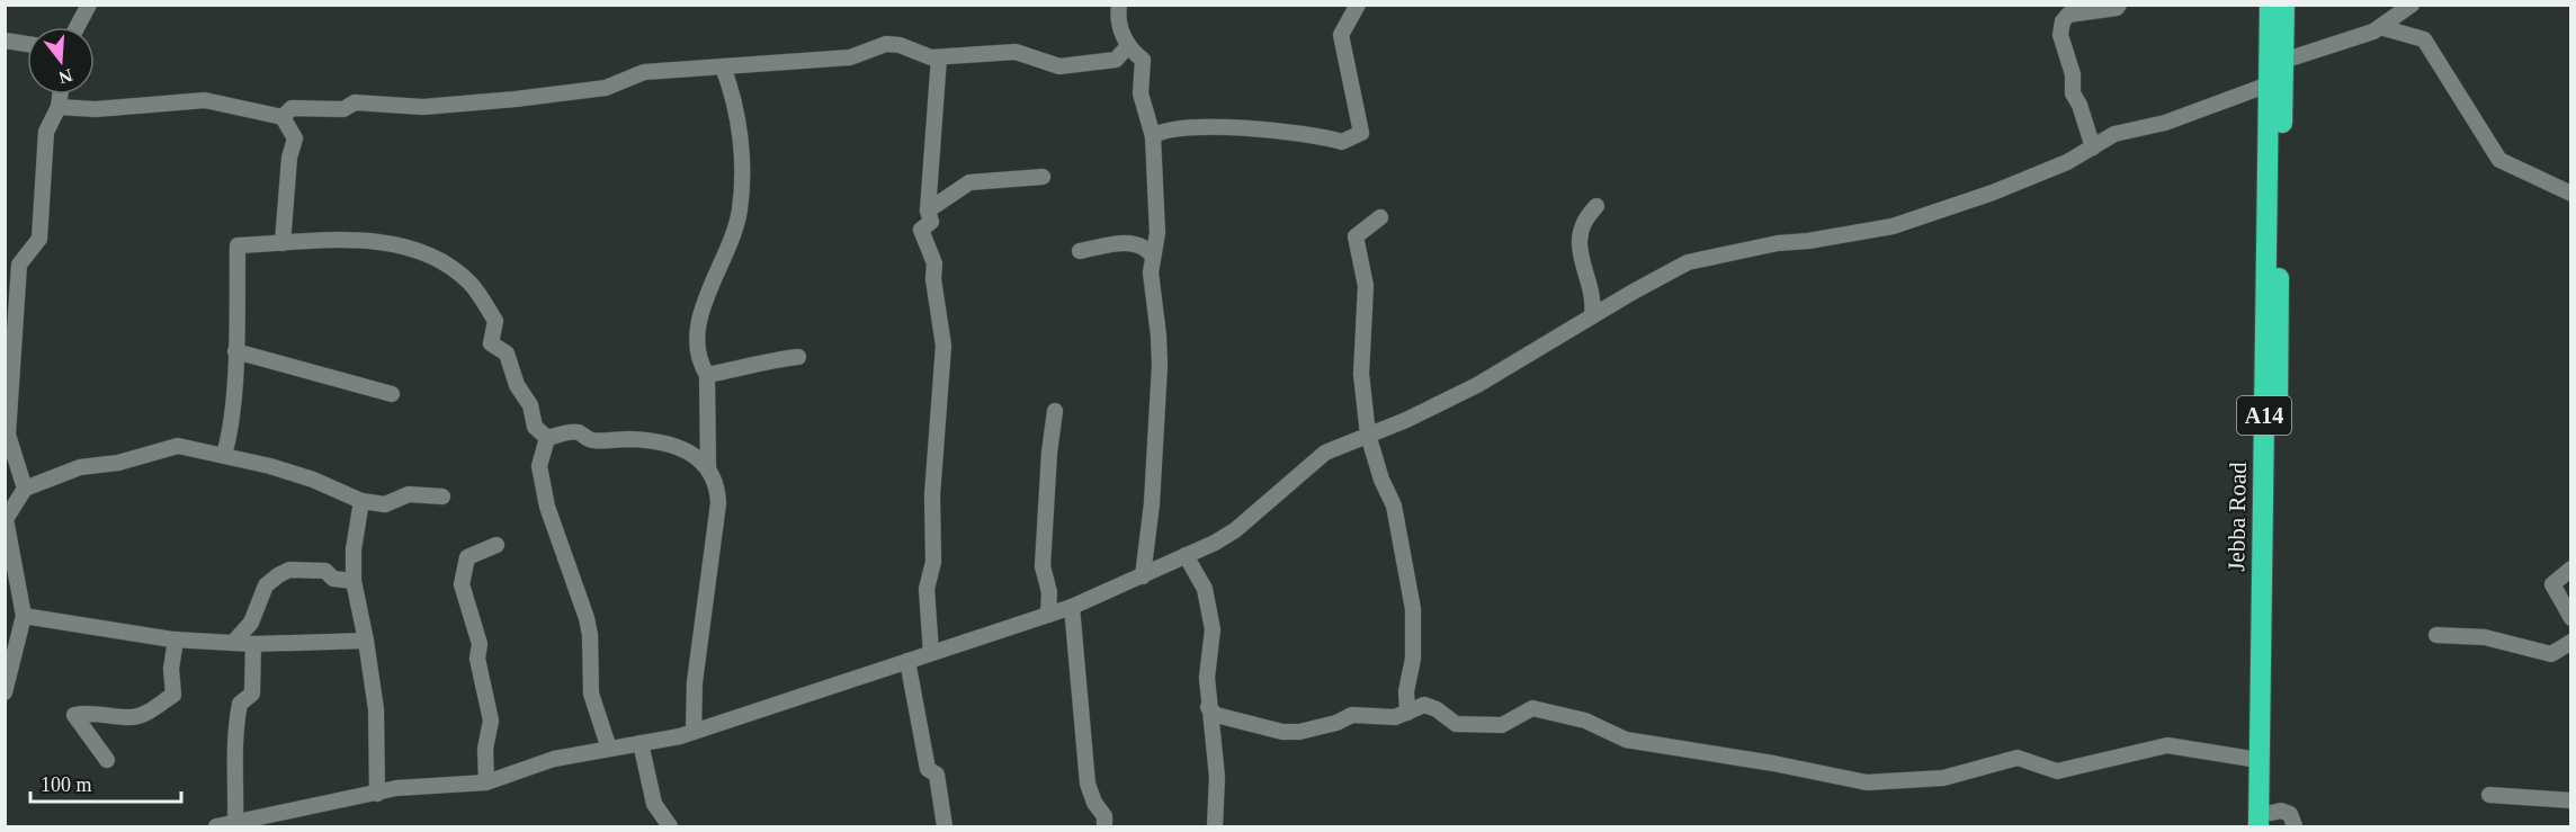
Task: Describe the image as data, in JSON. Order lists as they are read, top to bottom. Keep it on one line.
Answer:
{"streets":{"highway":["A14","Jebba Road"]},"scale_bar":"100 m","north":"bottom"}
